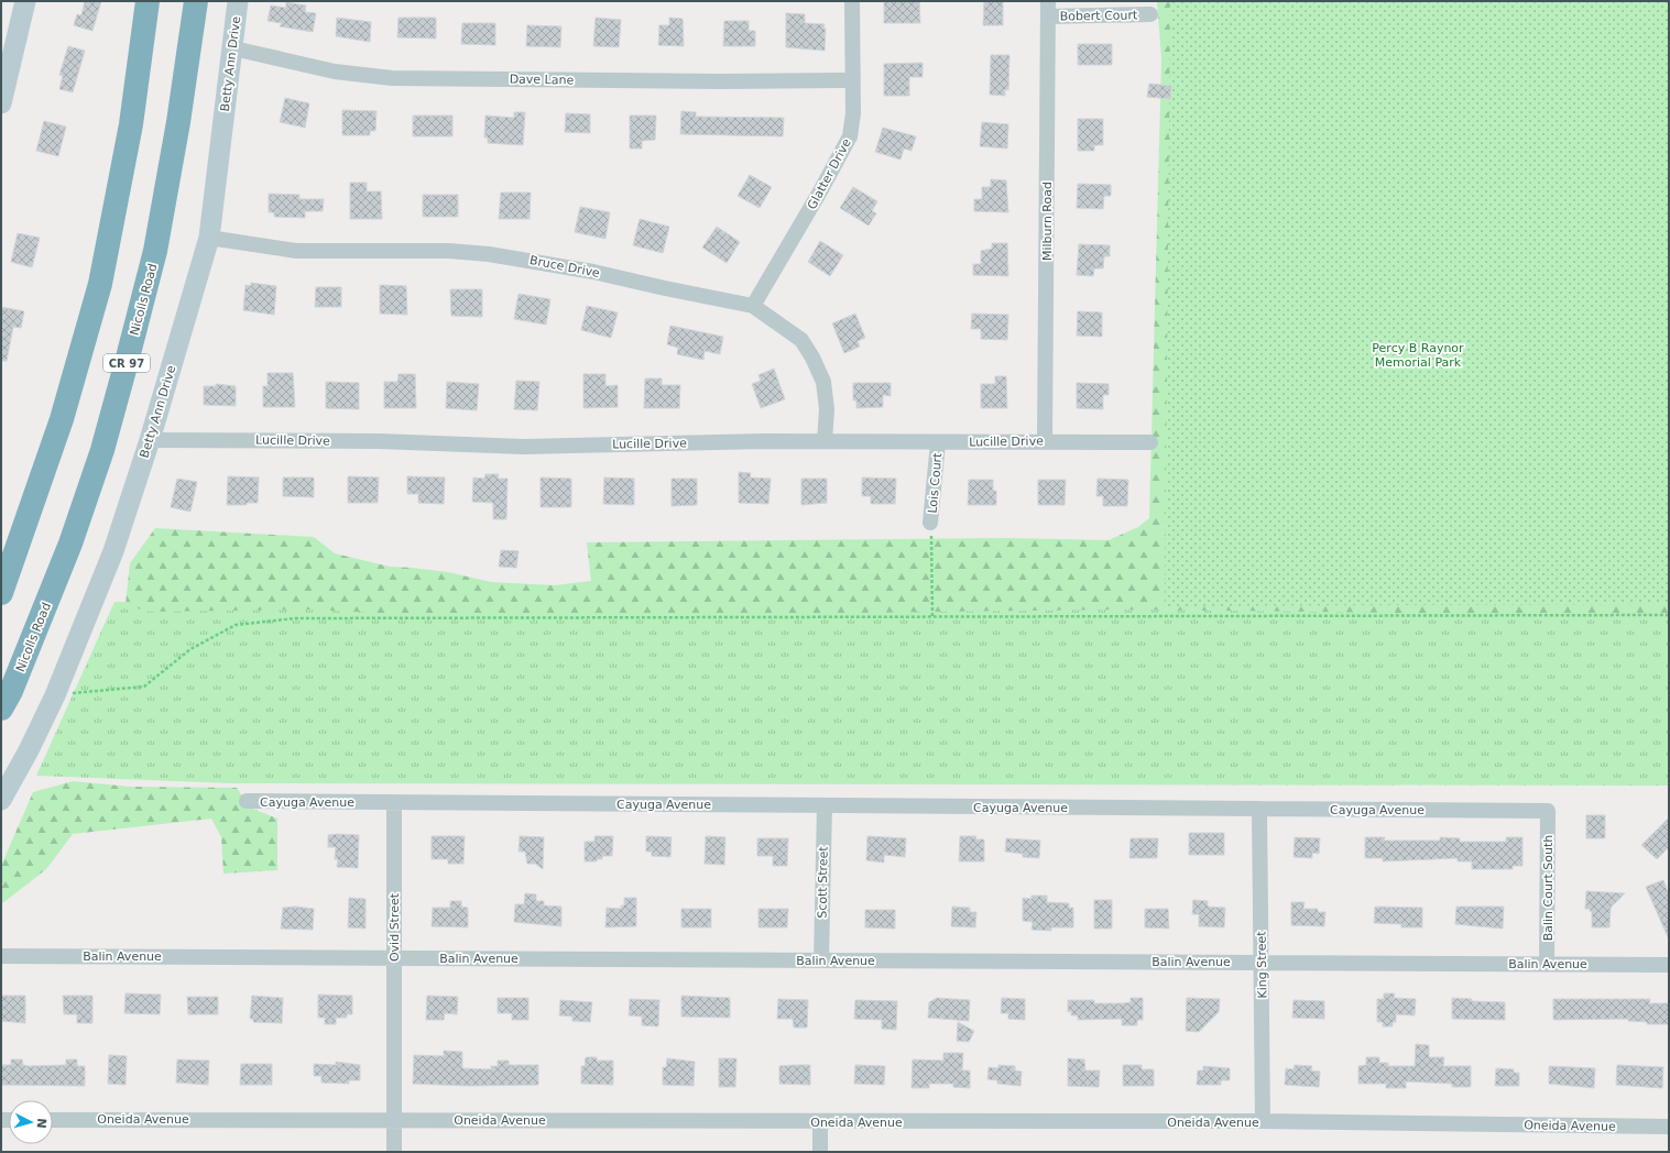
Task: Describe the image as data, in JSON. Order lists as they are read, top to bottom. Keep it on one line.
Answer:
{"streets":{"highway":["Nicolls Road","CR 97"],"street":["Bobert Court","Betty Ann Drive","Dave Lane","Glatter Drive","Milburn Road","Bruce Drive","Lucille Drive","Lois Court","Cayuga Avenue","Scott Street","Balin Court South","Ovid Street","Balin Avenue","King Street","Oneida Avenue"]},"crossings":[["Bobert Court","Milburn Road"],["Betty Ann Drive","Dave Lane"],["Betty Ann Drive","Bruce Drive"],["Betty Ann Drive","Lucille Drive"],["Dave Lane","Glatter Drive"],["Glatter Drive","Bruce Drive"],["Milburn Road","Lucille Drive"],["Bruce Drive","Lucille Drive"],["Lucille Drive","Lois Court"],["Cayuga Avenue","Scott Street"],["Cayuga Avenue","Balin Court South"],["Cayuga Avenue","Ovid Street"],["Cayuga Avenue","King Street"],["Scott Street","Balin Avenue"],["Balin Court South","Balin Avenue"],["Ovid Street","Balin Avenue"],["Ovid Street","Oneida Avenue"],["Balin Avenue","King Street"],["King Street","Oneida Avenue"]],"parks":["Percy B Raynor Memorial Park"],"north":"right"}
